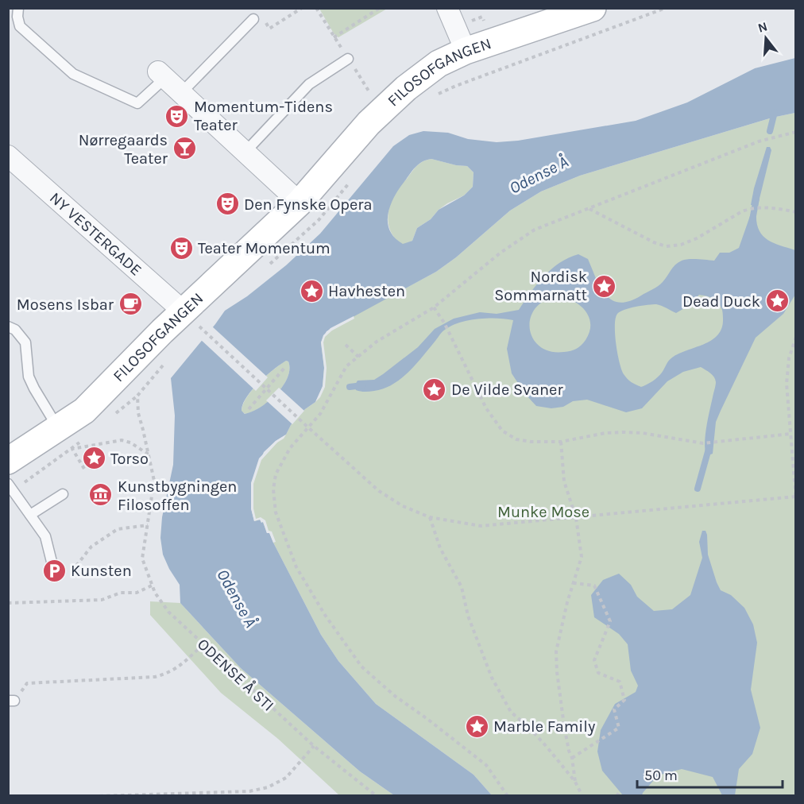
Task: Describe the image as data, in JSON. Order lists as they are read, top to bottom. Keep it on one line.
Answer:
{"streets":{"main road":["FILOSOFGANGEN"],"street":["NY VESTERGADE"],"path":["ODENSE Å STI"]},"crossings":[["FILOSOFGANGEN","NY VESTERGADE"]],"water":["Odense Å"],"parks":["Munke Mose"],"places":{"theatre":["Momentum-Tidens Teater","Den Fynske Opera","Teater Momentum"],"bar":["Nørregaards Teater"],"place":["Nordisk Sommarnatt","Havhesten","Dead Duck","De Vilde Svaner","Torso","Marble Family"],"cafe":["Mosens Isbar"],"museum":["Kunstbygningen Filosoffen"],"parking":["Kunsten"]},"scale_bar":"50 m","north":"top"}
